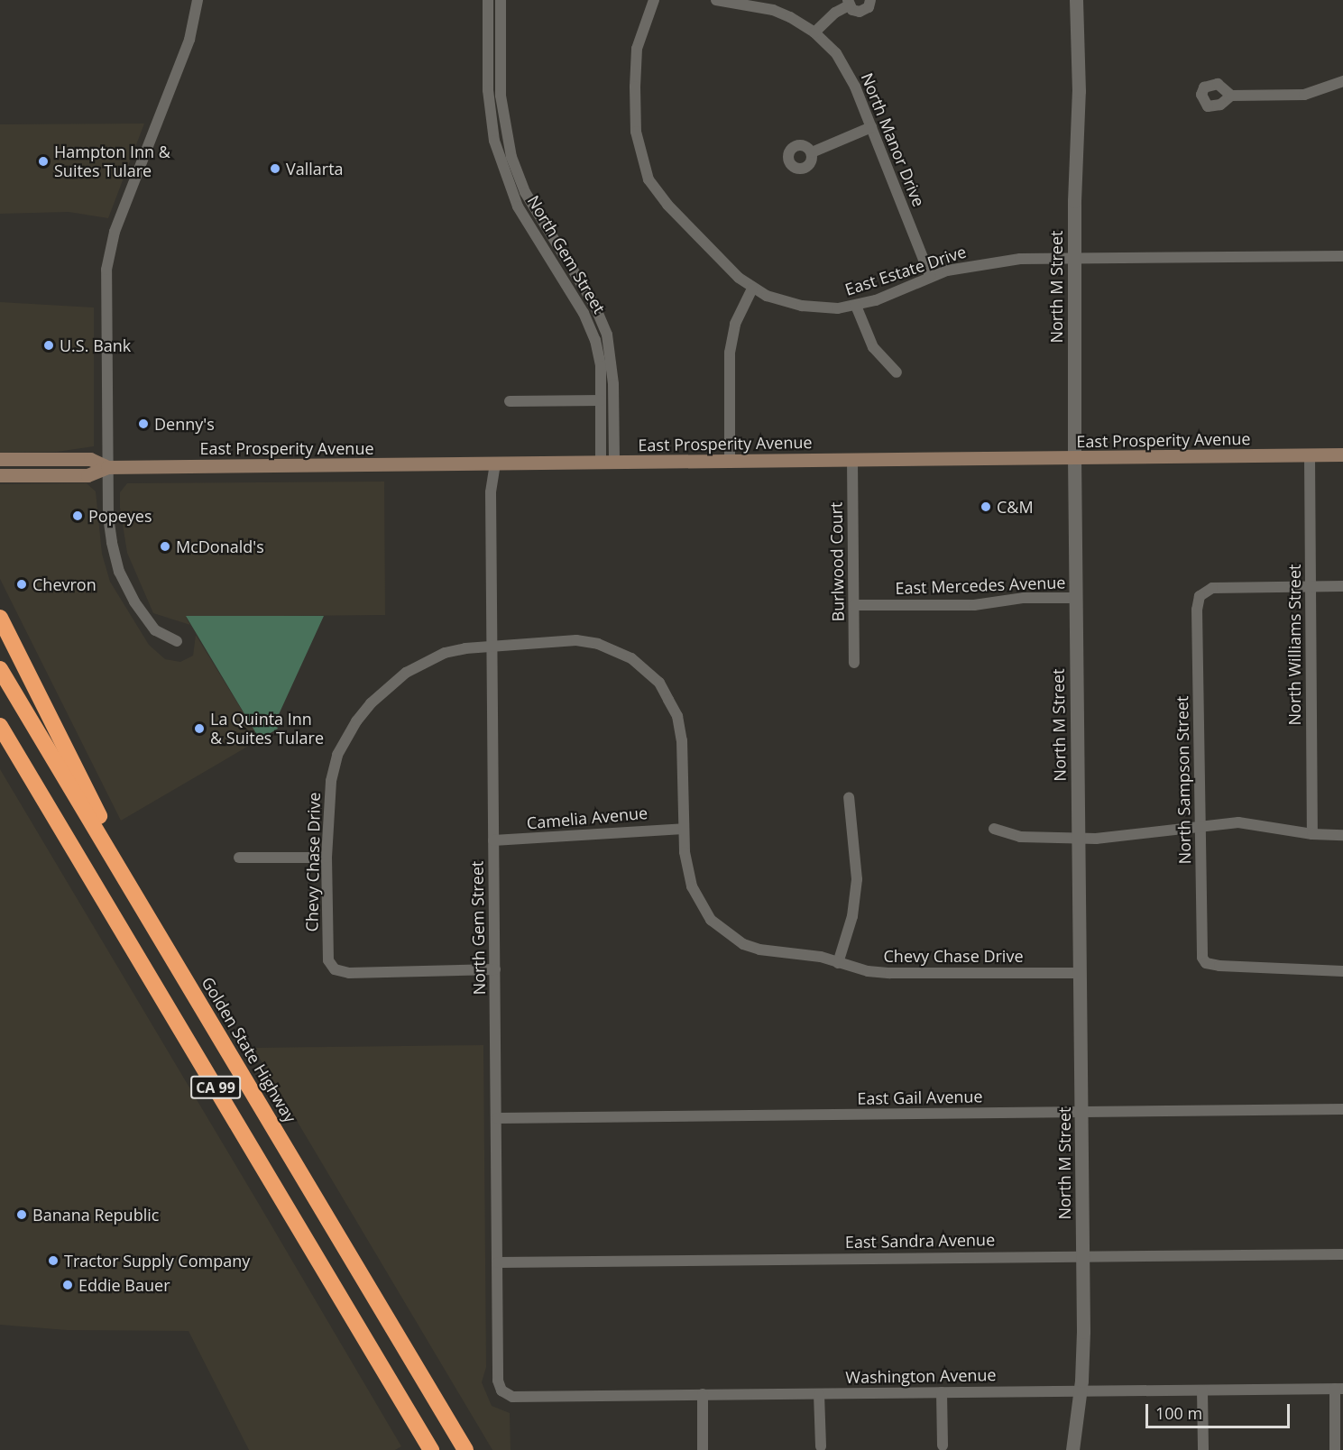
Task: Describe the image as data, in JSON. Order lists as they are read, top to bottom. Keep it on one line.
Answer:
{"streets":{"highway":["Golden State Highway","CA 99"],"main road":["East Prosperity Avenue"],"street":["North Manor Drive","North Gem Street","East Estate Drive","North M Street","Burlwood Court","East Mercedes Avenue","North Williams Street","North Sampson Street","Camelia Avenue","Chevy Chase Drive","East Gail Avenue","East Sandra Avenue","Washington Avenue"]},"crossings":[["North Manor Drive","East Estate Drive"],["North Gem Street","East Prosperity Avenue"],["North Gem Street","Camelia Avenue"],["North Gem Street","Chevy Chase Drive"],["North Gem Street","East Gail Avenue"],["North Gem Street","East Sandra Avenue"],["North Gem Street","Washington Avenue"],["East Estate Drive","North M Street"],["North M Street","East Prosperity Avenue"],["North M Street","East Mercedes Avenue"],["North M Street","Chevy Chase Drive"],["North M Street","East Gail Avenue"],["North M Street","East Sandra Avenue"],["North M Street","Washington Avenue"],["East Prosperity Avenue","Burlwood Court"],["East Prosperity Avenue","North Williams Street"],["Burlwood Court","East Mercedes Avenue"],["North Williams Street","North Sampson Street"],["Camelia Avenue","Chevy Chase Drive"]],"places":["Hampton Inn & Suites Tulare","Vallarta","U.S. Bank","Denny's","C&M","Popeyes","McDonald's","Chevron","La Quinta Inn & Suites Tulare","Banana Republic","Tractor Supply Company","Eddie Bauer"],"scale_bar":"100 m"}
